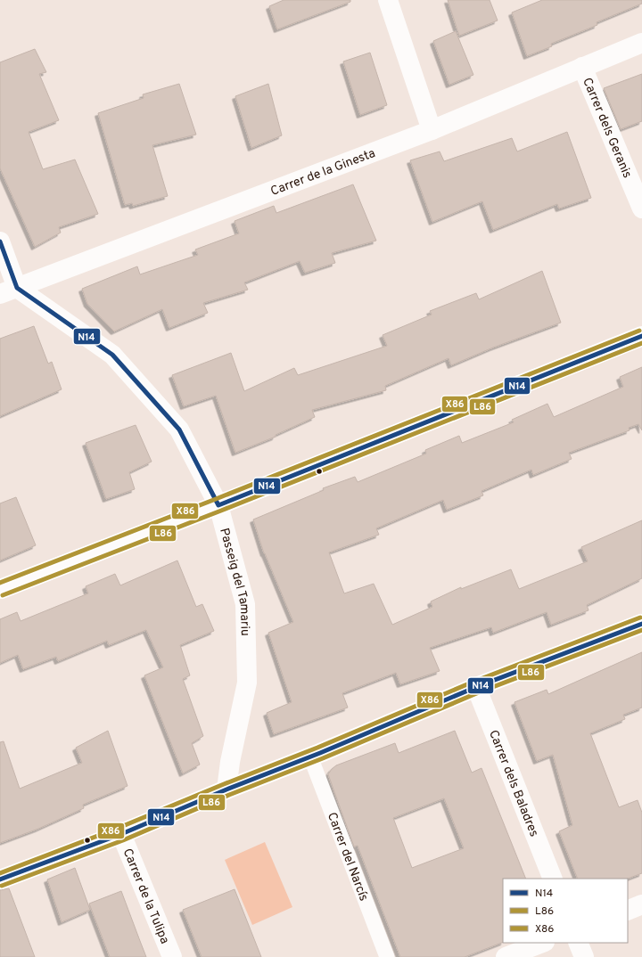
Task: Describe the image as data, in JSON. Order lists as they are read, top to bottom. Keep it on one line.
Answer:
{"streets":{"street":["Carrer dels Geranis","Carrer de la Ginesta","Passeig del Tamariu","Carrer dels Baladres","Carrer del Narcís","Carrer de la Tulipa"]},"crossings":[["Carrer dels Geranis","Carrer de la Ginesta"],["Carrer de la Ginesta","Passeig del Tamariu"]],"lines":["transit line N14","transit line X86","transit line L86"],"legend":["N14","L86","X86"]}
